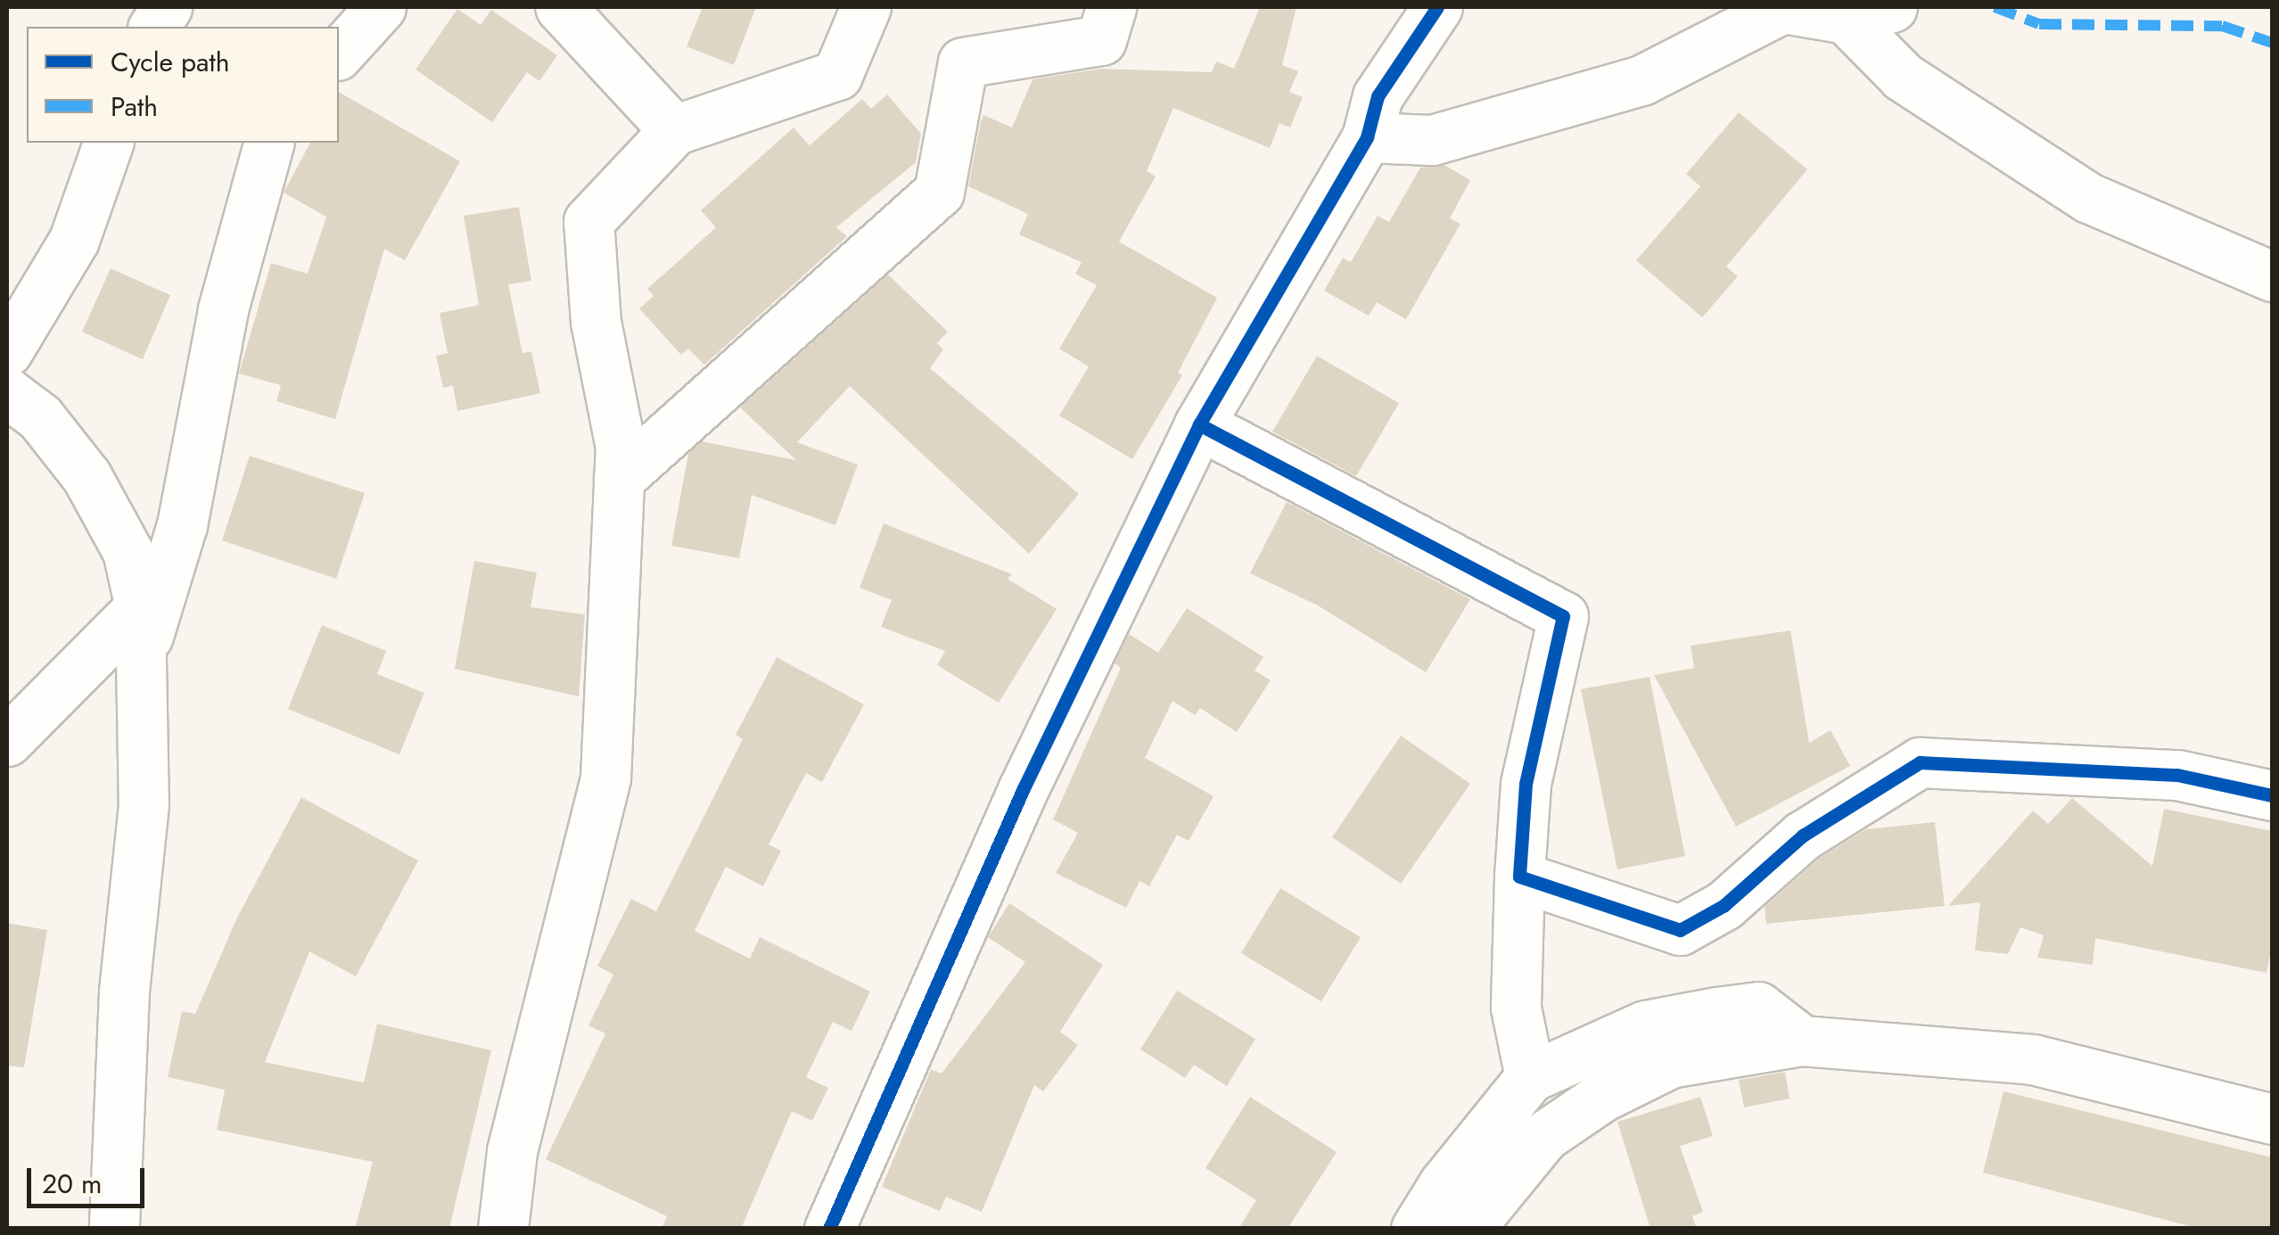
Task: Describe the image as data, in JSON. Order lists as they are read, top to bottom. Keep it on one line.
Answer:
{"legend":["Cycle path","Path"],"scale_bar":"20 m"}
